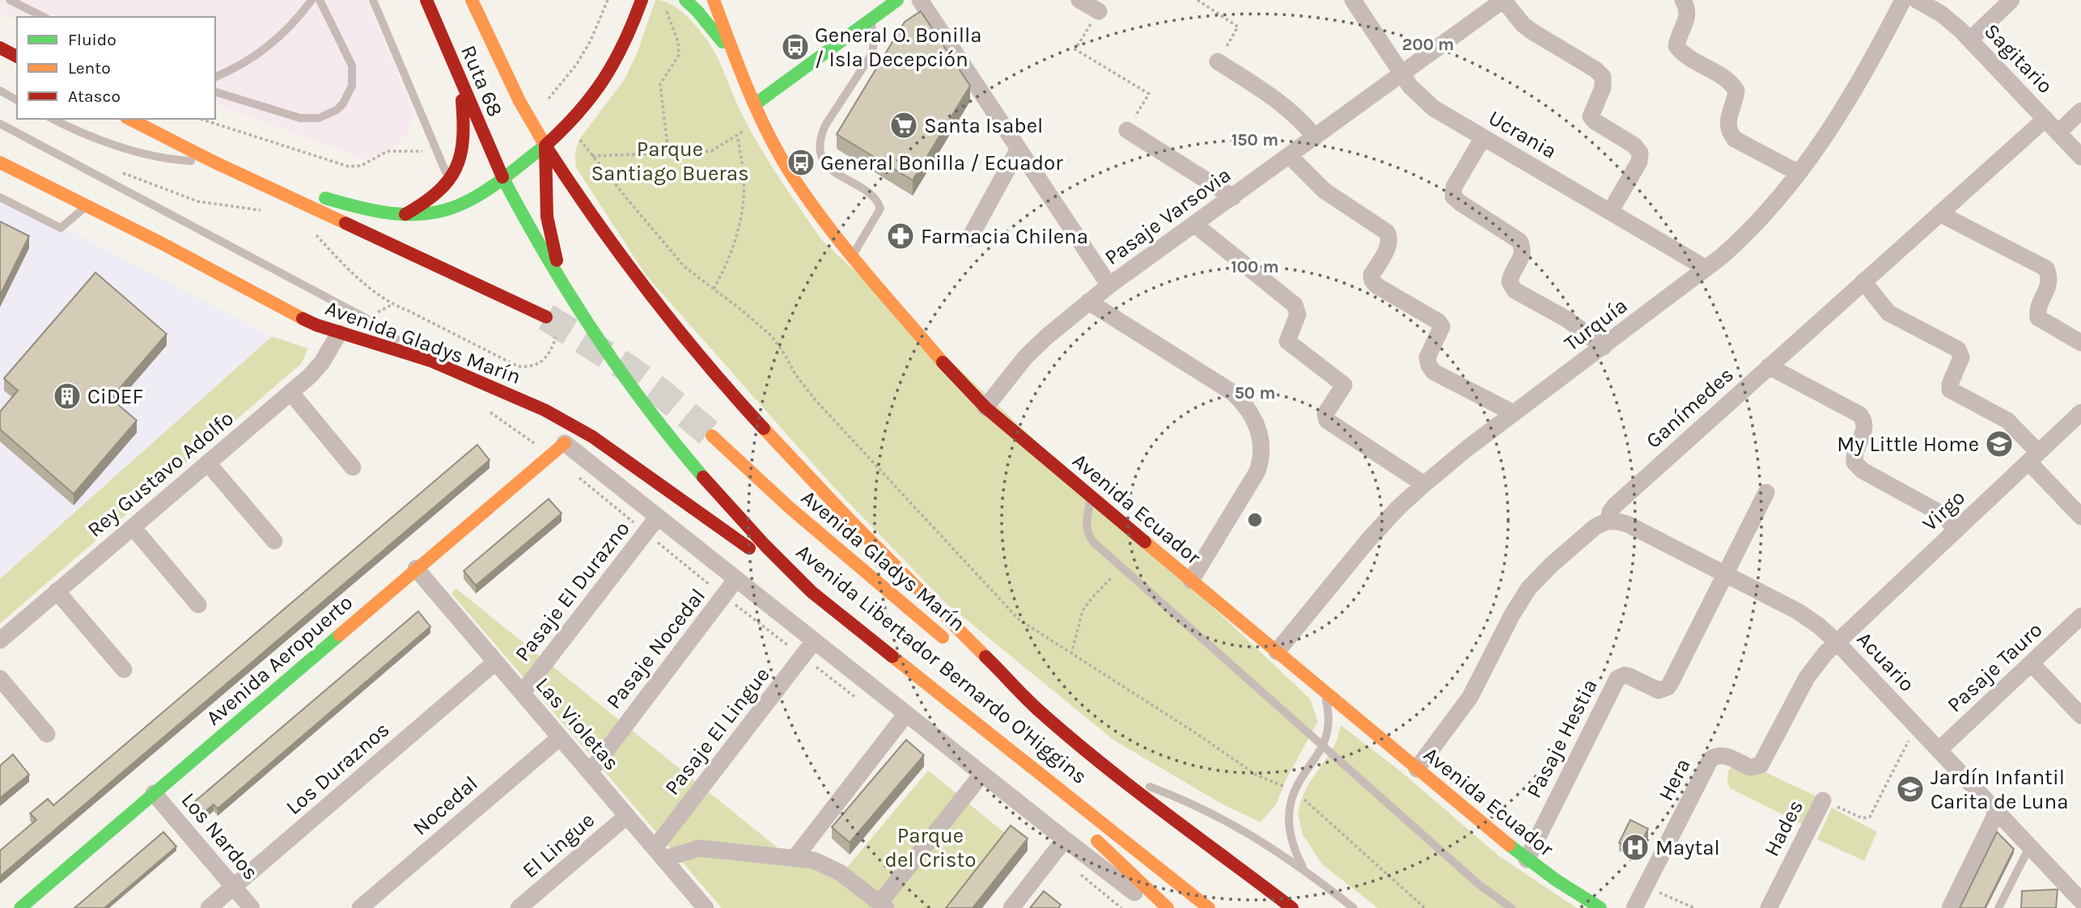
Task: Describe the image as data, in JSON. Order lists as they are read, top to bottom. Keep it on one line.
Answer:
{"streets":{"main road":["Ruta 68","Avenida Gladys Marín","Avenida Ecuador","Avenida Aeropuerto","Avenida Libertador Bernardo O'Higgins"],"street":["Sagitario","Ucrania","Pasaje Varsovia","Turquía","Ganímedes","Rey Gustavo Adolfo","Virgo","Pasaje El Durazno","Pasaje Nocedal","Acuario","Pasaje Tauro","Las Violetas","Pasaje El Lingue","Pasaje Hestia","Los Duraznos","Hera","Nocedal","Hades","Los Nardos","El Lingue"]},"crossings":[["Sagitario","Ganímedes"],["Ruta 68","Avenida Libertador Bernardo O'Higgins"],["Ucrania","Pasaje Varsovia"],["Ucrania","Turquía"],["Pasaje Varsovia","Avenida Ecuador"],["Turquía","Avenida Ecuador"],["Avenida Gladys Marín","Rey Gustavo Adolfo"],["Avenida Gladys Marín","Avenida Libertador Bernardo O'Higgins"],["Ganímedes","Avenida Ecuador"],["Ganímedes","Acuario"],["Avenida Ecuador","Pasaje Hestia"],["Virgo","Acuario"],["Virgo","Hera"],["Pasaje El Durazno","Las Violetas"],["Pasaje Nocedal","Las Violetas"],["Avenida Aeropuerto","Las Violetas"],["Avenida Aeropuerto","Los Nardos"],["Acuario","Pasaje Tauro"],["Acuario","Pasaje Hestia"],["Acuario","Hera"],["Las Violetas","Pasaje El Lingue"],["Las Violetas","Los Duraznos"],["Las Violetas","Nocedal"],["Las Violetas","El Lingue"],["Los Duraznos","Los Nardos"]],"parks":["Parque Santiago Bueras","Parque del Cristo"],"places":{"bus stop":["General O. Bonilla / Isla Decepción","General Bonilla / Ecuador"],"supermarket":["Santa Isabel"],"pharmacy":["Farmacia Chilena"],"building":["CiDEF"],"school or university":["My Little Home","Jardín Infantil Carita de Luna"],"hospital":["Maytal"]},"legend":["Fluido","Lento","Atasco"],"rings":["200 m","150 m","100 m","50 m"]}
